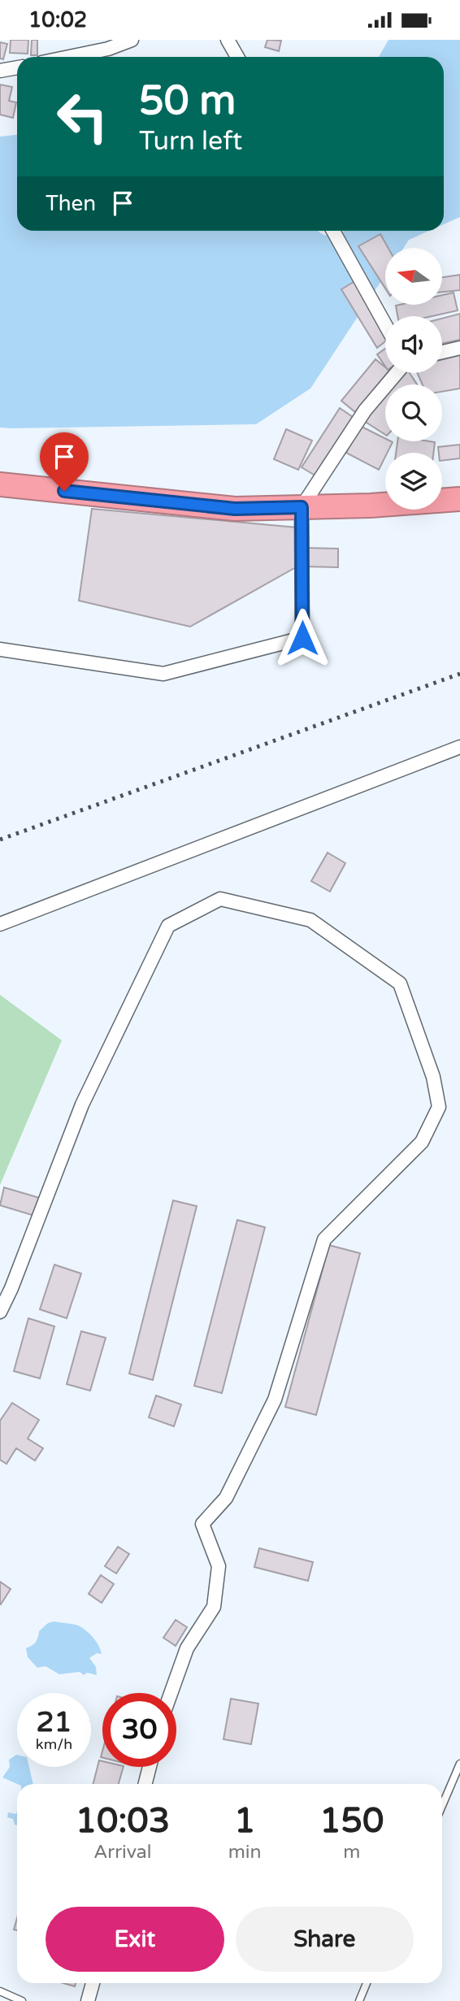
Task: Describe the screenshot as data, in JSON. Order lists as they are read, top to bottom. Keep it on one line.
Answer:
{"north":"left","page":{"status":"10:02","turn":["50 m","Turn left"],"then":"Then","speed":"21 km/h","limit":"30","eta":["10:03","Arrival","1","min","150","m"],"buttons":["Exit","Share"]}}
